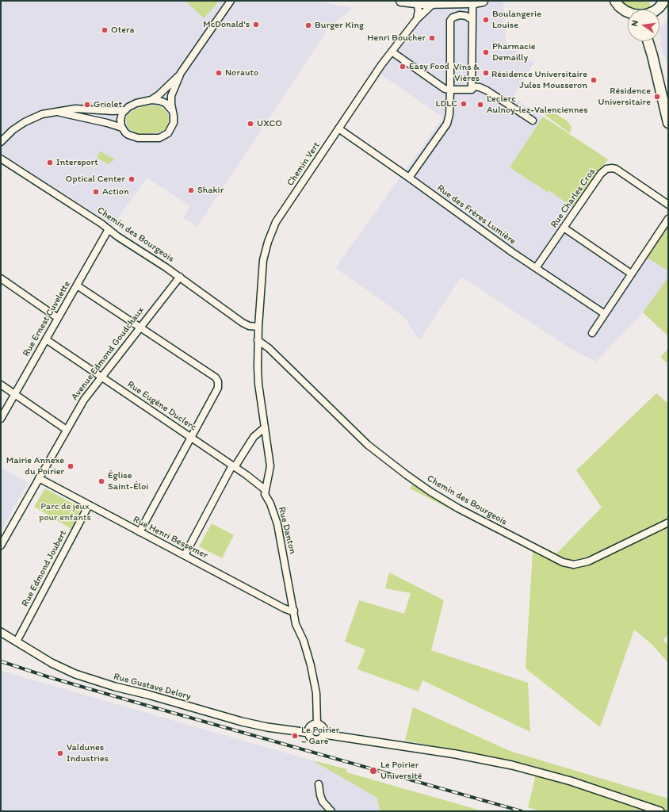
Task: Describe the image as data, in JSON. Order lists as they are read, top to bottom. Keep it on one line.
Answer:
{"streets":{"street":["Chemin Vert","Rue Charles Cros","Rue des Frères Lumière","Chemin des Bourgeois","Rue Ernest Cuvelette","Avenue Edmond Goudchaux","Rue Eugène Duclerc","Rue Danton","Rue Henri Bessemer","Rue Edmond Joubert","Rue Gustave Delory"]},"crossings":[["Chemin Vert","Rue des Frères Lumière"],["Chemin Vert","Chemin des Bourgeois"],["Rue Charles Cros","Rue des Frères Lumière"],["Chemin des Bourgeois","Rue Ernest Cuvelette"],["Chemin des Bourgeois","Avenue Edmond Goudchaux"],["Rue Ernest Cuvelette","Rue Eugène Duclerc"],["Avenue Edmond Goudchaux","Rue Eugène Duclerc"],["Avenue Edmond Goudchaux","Rue Henri Bessemer"],["Rue Eugène Duclerc","Rue Danton"],["Rue Danton","Rue Henri Bessemer"],["Rue Danton","Rue Gustave Delory"],["Rue Henri Bessemer","Rue Edmond Joubert"],["Rue Edmond Joubert","Rue Gustave Delory"]],"parks":["Parc de jeux pour enfants"],"places":["Boulangerie Louise","McDonald's","Burger King","Otera","Henri Boucher","Pharmacie Demailly","Easy Food","Norauto","Vins & Vières","Résidence Universitaire Jules Mousseron","Résidence Universitaire","LDLC","Griolet","Leclerc Aulnoy-lez-Valenciennes","UXCO","Intersport","Optical Center","Shakir","Action","Mairie Annexe du Poirier","Église Saint-Éloi","Le Poirier – Gare","Valdunes Industries","Le Poirier Université"],"north":"left"}
